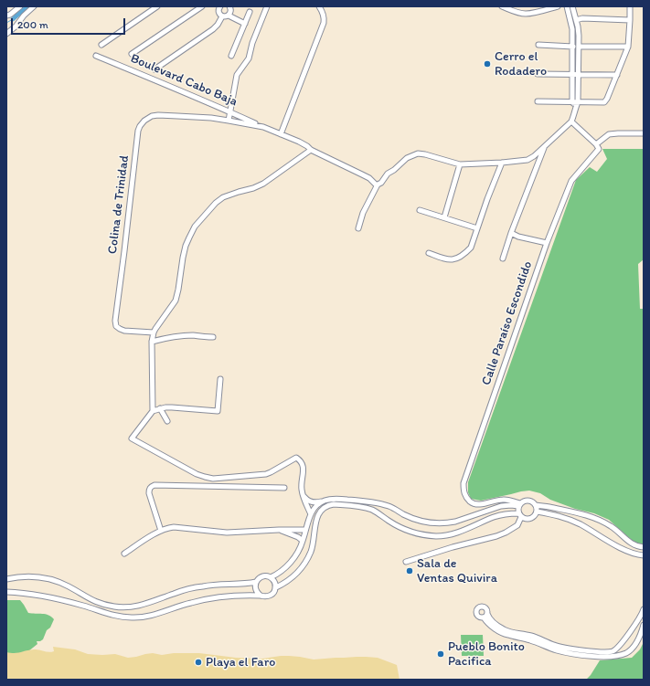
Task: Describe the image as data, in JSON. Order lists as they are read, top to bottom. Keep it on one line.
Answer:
{"streets":{"street":["Boulevard Cabo Baja","Colina de Trinidad","Calle Paraíso Escondido"]},"crossings":[["Boulevard Cabo Baja","Colina de Trinidad"]],"places":["Cerro el Rodadero","Sala de Ventas Quivira","Pueblo Bonito Pacifica","Playa el Faro"],"scale_bar":"200 m"}
